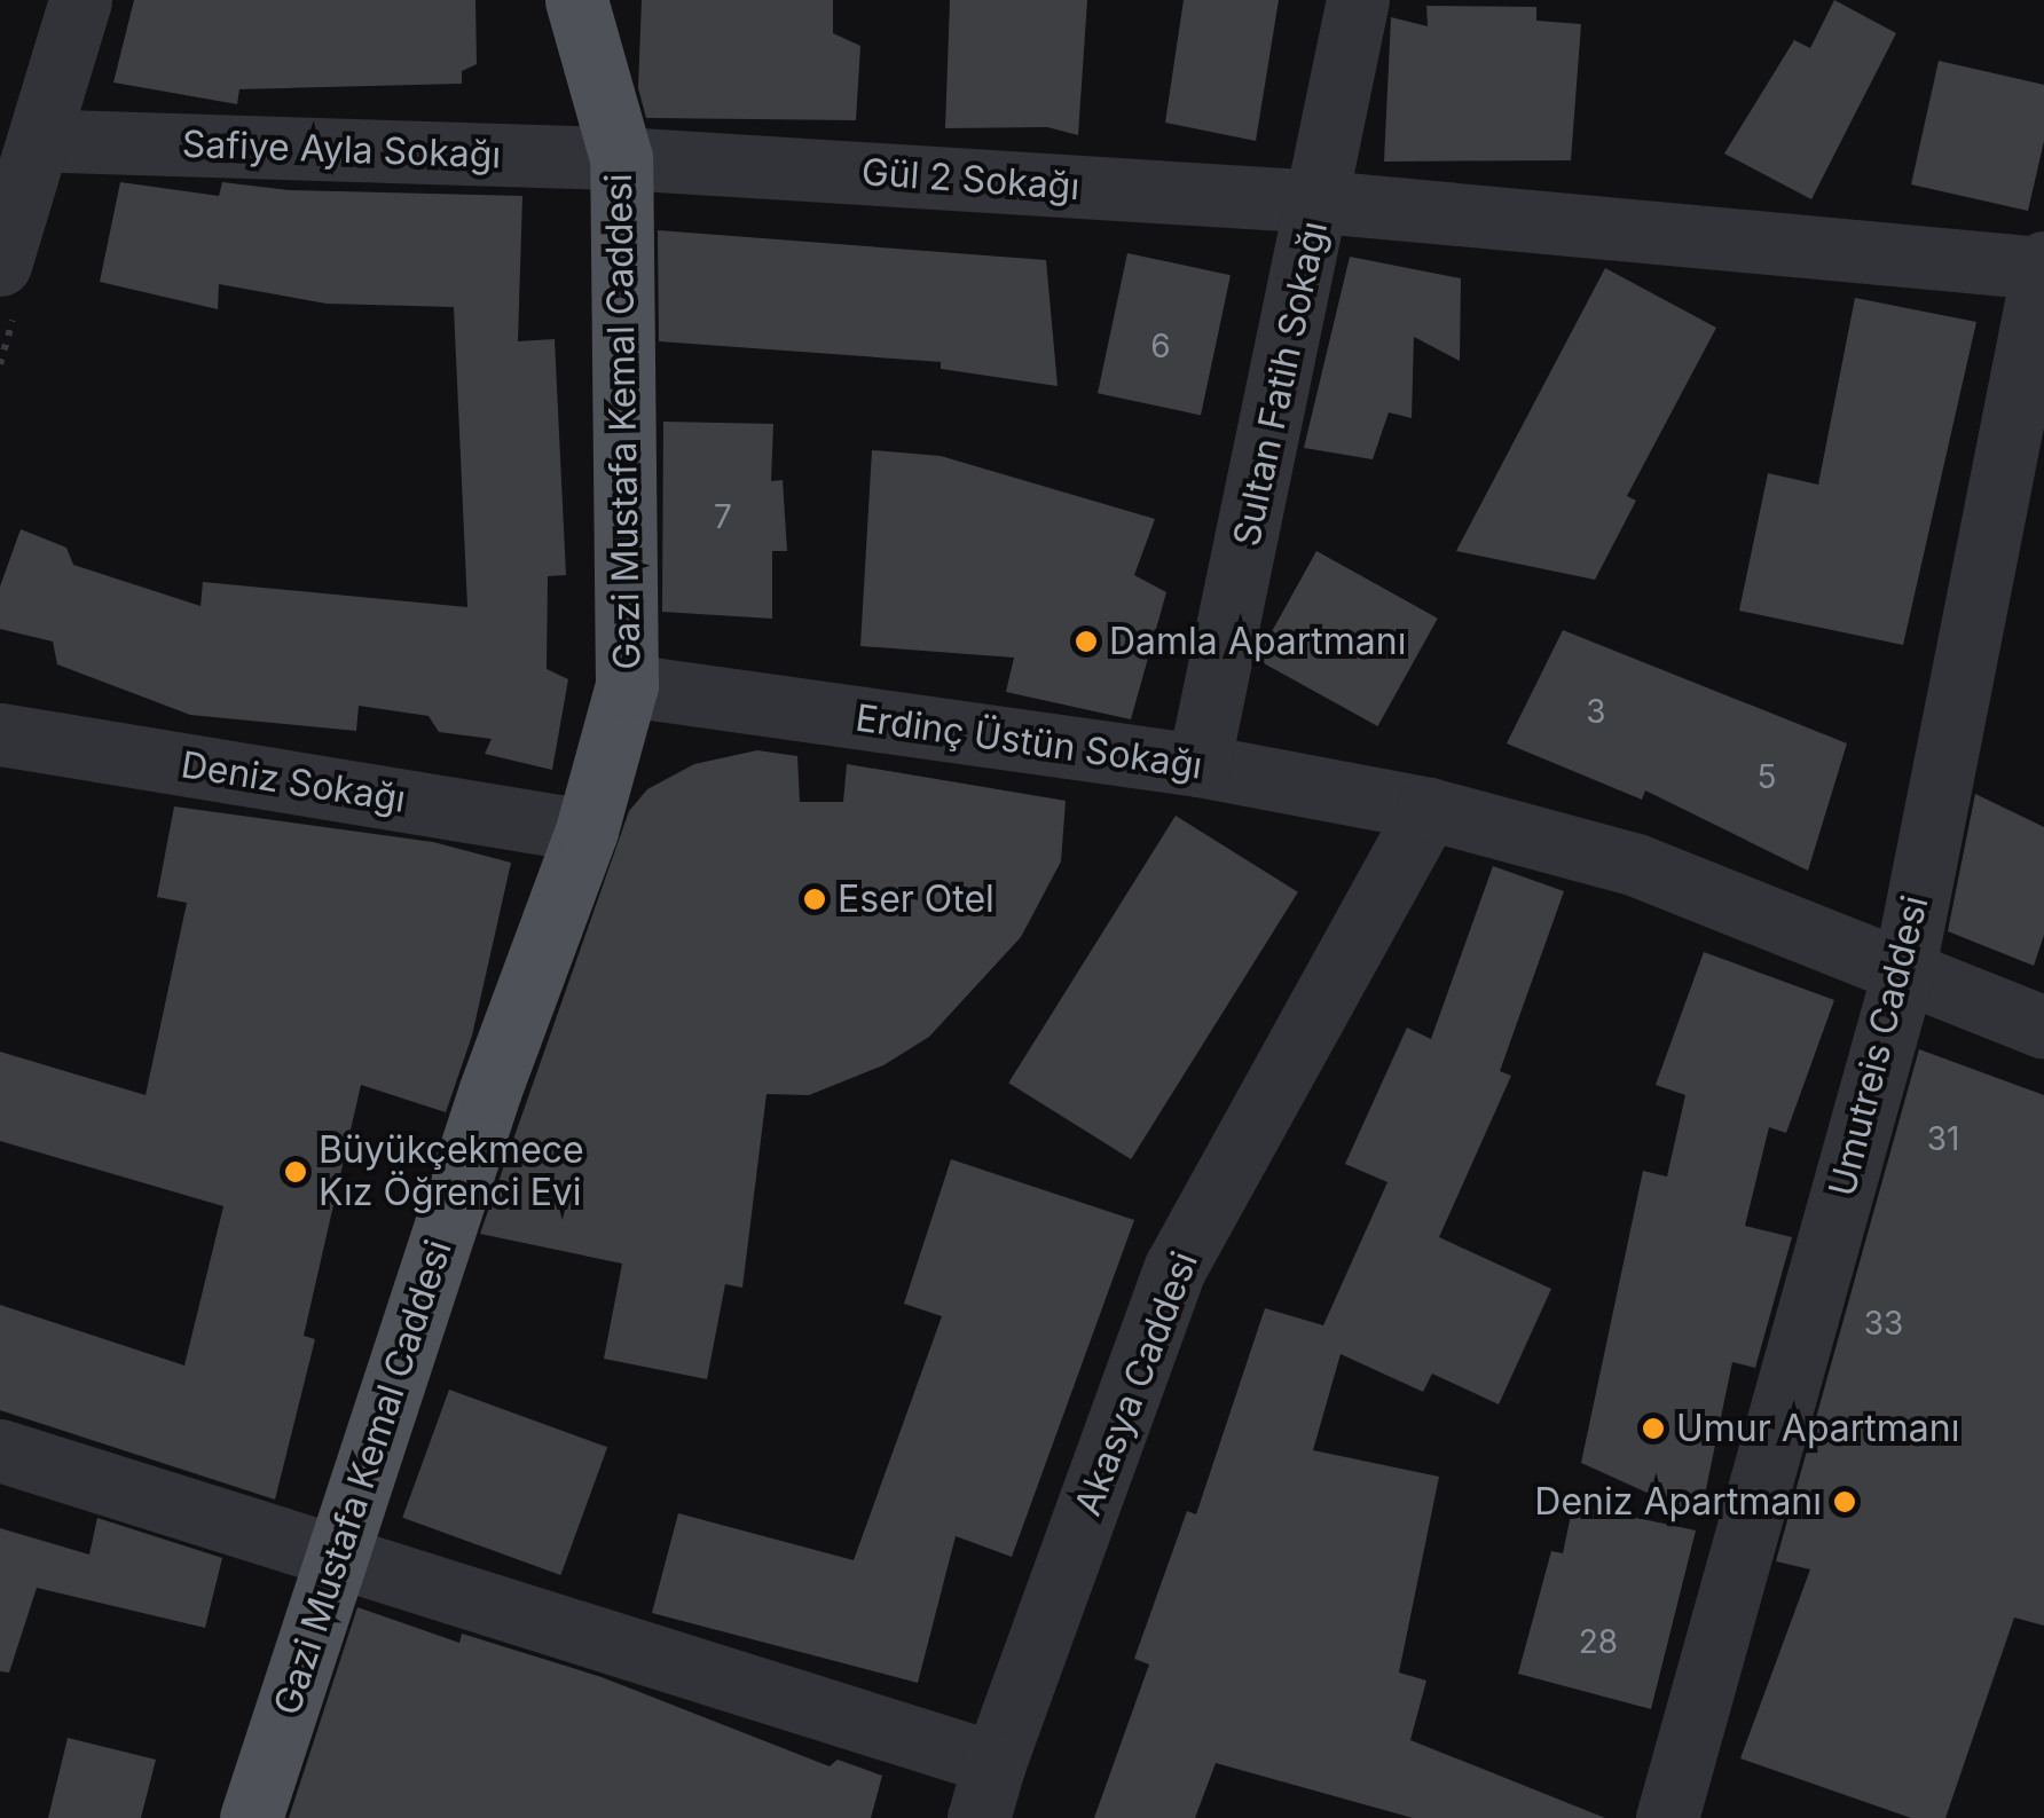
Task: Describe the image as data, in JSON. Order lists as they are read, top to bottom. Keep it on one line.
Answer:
{"streets":{"main road":["Gazi Mustafa Kemal Caddesi"],"street":["Safiye Ayla Sokağı","Gül 2 Sokağı","Sultan Fatih Sokağı","Erdinç Üstün Sokağı","Deniz Sokağı","Umutreis Caddesi","Akasya Caddesi"]},"crossings":[["Safiye Ayla Sokağı","Gül 2 Sokağı"],["Safiye Ayla Sokağı","Gazi Mustafa Kemal Caddesi"],["Gül 2 Sokağı","Sultan Fatih Sokağı"],["Gül 2 Sokağı","Gazi Mustafa Kemal Caddesi"],["Gül 2 Sokağı","Umutreis Caddesi"],["Sultan Fatih Sokağı","Erdinç Üstün Sokağı"],["Gazi Mustafa Kemal Caddesi","Erdinç Üstün Sokağı"],["Gazi Mustafa Kemal Caddesi","Deniz Sokağı"],["Gazi Mustafa Kemal Caddesi","Akasya Caddesi"],["Erdinç Üstün Sokağı","Akasya Caddesi"]],"places":["Damla Apartmanı","Eser Otel","Büyükçekmece Kız Öğrenci Evi","Umur Apartmanı","Deniz Apartmanı"],"house_numbers":["6","7","3","5","31","33","28"]}
